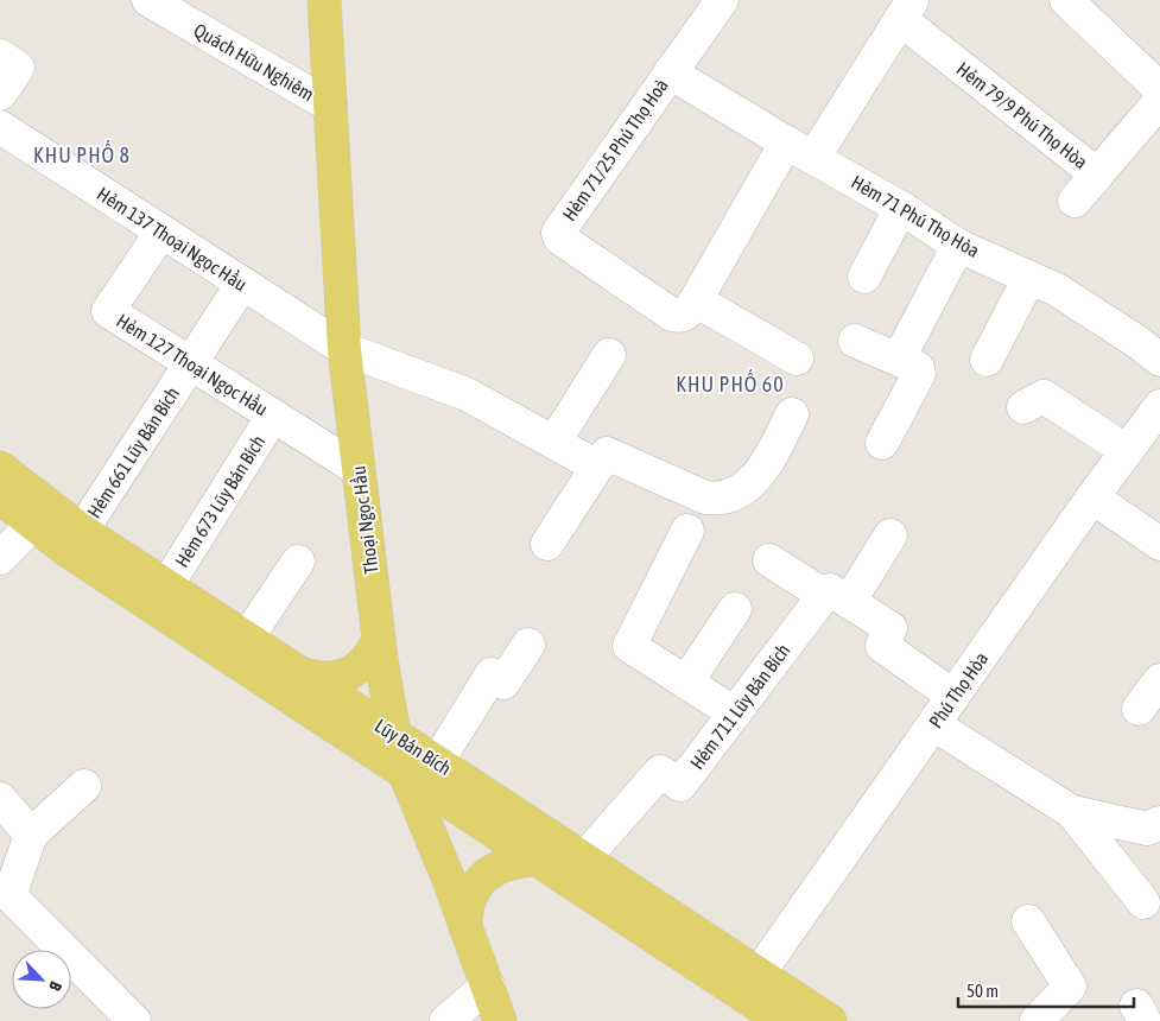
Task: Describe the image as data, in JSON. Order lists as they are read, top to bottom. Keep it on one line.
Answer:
{"streets":{"main road":["Thoại Ngọc Hầu","Lũy Bán Bích"],"street":["Quách Hữu Nghiêm","Hẻm 79/9 Phú Thọ Hòa","Hẻm 71/25 Phú Thọ Hoà","Hẻm 71 Phú Thọ Hòa","Hẻm 137 Thoại Ngọc Hầu","Hẻm 127 Thoại Ngọc Hầu","Hẻm 661 Lũy Bán Bích","Hẻm 673 Lũy Bán Bích","Phú Thọ Hòa","Hẻm 711 Lũy Bán Bích"]},"crossings":[["Quách Hữu Nghiêm","Thoại Ngọc Hầu"],["Hẻm 71/25 Phú Thọ Hoà","Hẻm 71 Phú Thọ Hòa"],["Hẻm 137 Thoại Ngọc Hầu","Hẻm 127 Thoại Ngọc Hầu"],["Hẻm 137 Thoại Ngọc Hầu","Hẻm 661 Lũy Bán Bích"],["Hẻm 137 Thoại Ngọc Hầu","Thoại Ngọc Hầu"],["Hẻm 127 Thoại Ngọc Hầu","Hẻm 661 Lũy Bán Bích"],["Hẻm 127 Thoại Ngọc Hầu","Hẻm 673 Lũy Bán Bích"],["Hẻm 127 Thoại Ngọc Hầu","Thoại Ngọc Hầu"],["Hẻm 661 Lũy Bán Bích","Lũy Bán Bích"],["Hẻm 673 Lũy Bán Bích","Lũy Bán Bích"],["Thoại Ngọc Hầu","Lũy Bán Bích"],["Phú Thọ Hòa","Lũy Bán Bích"],["Hẻm 711 Lũy Bán Bích","Lũy Bán Bích"]],"districts":["KHU PHỐ 8","KHU PHỐ 60"],"scale_bar":"50 m","north":"bottom right"}
